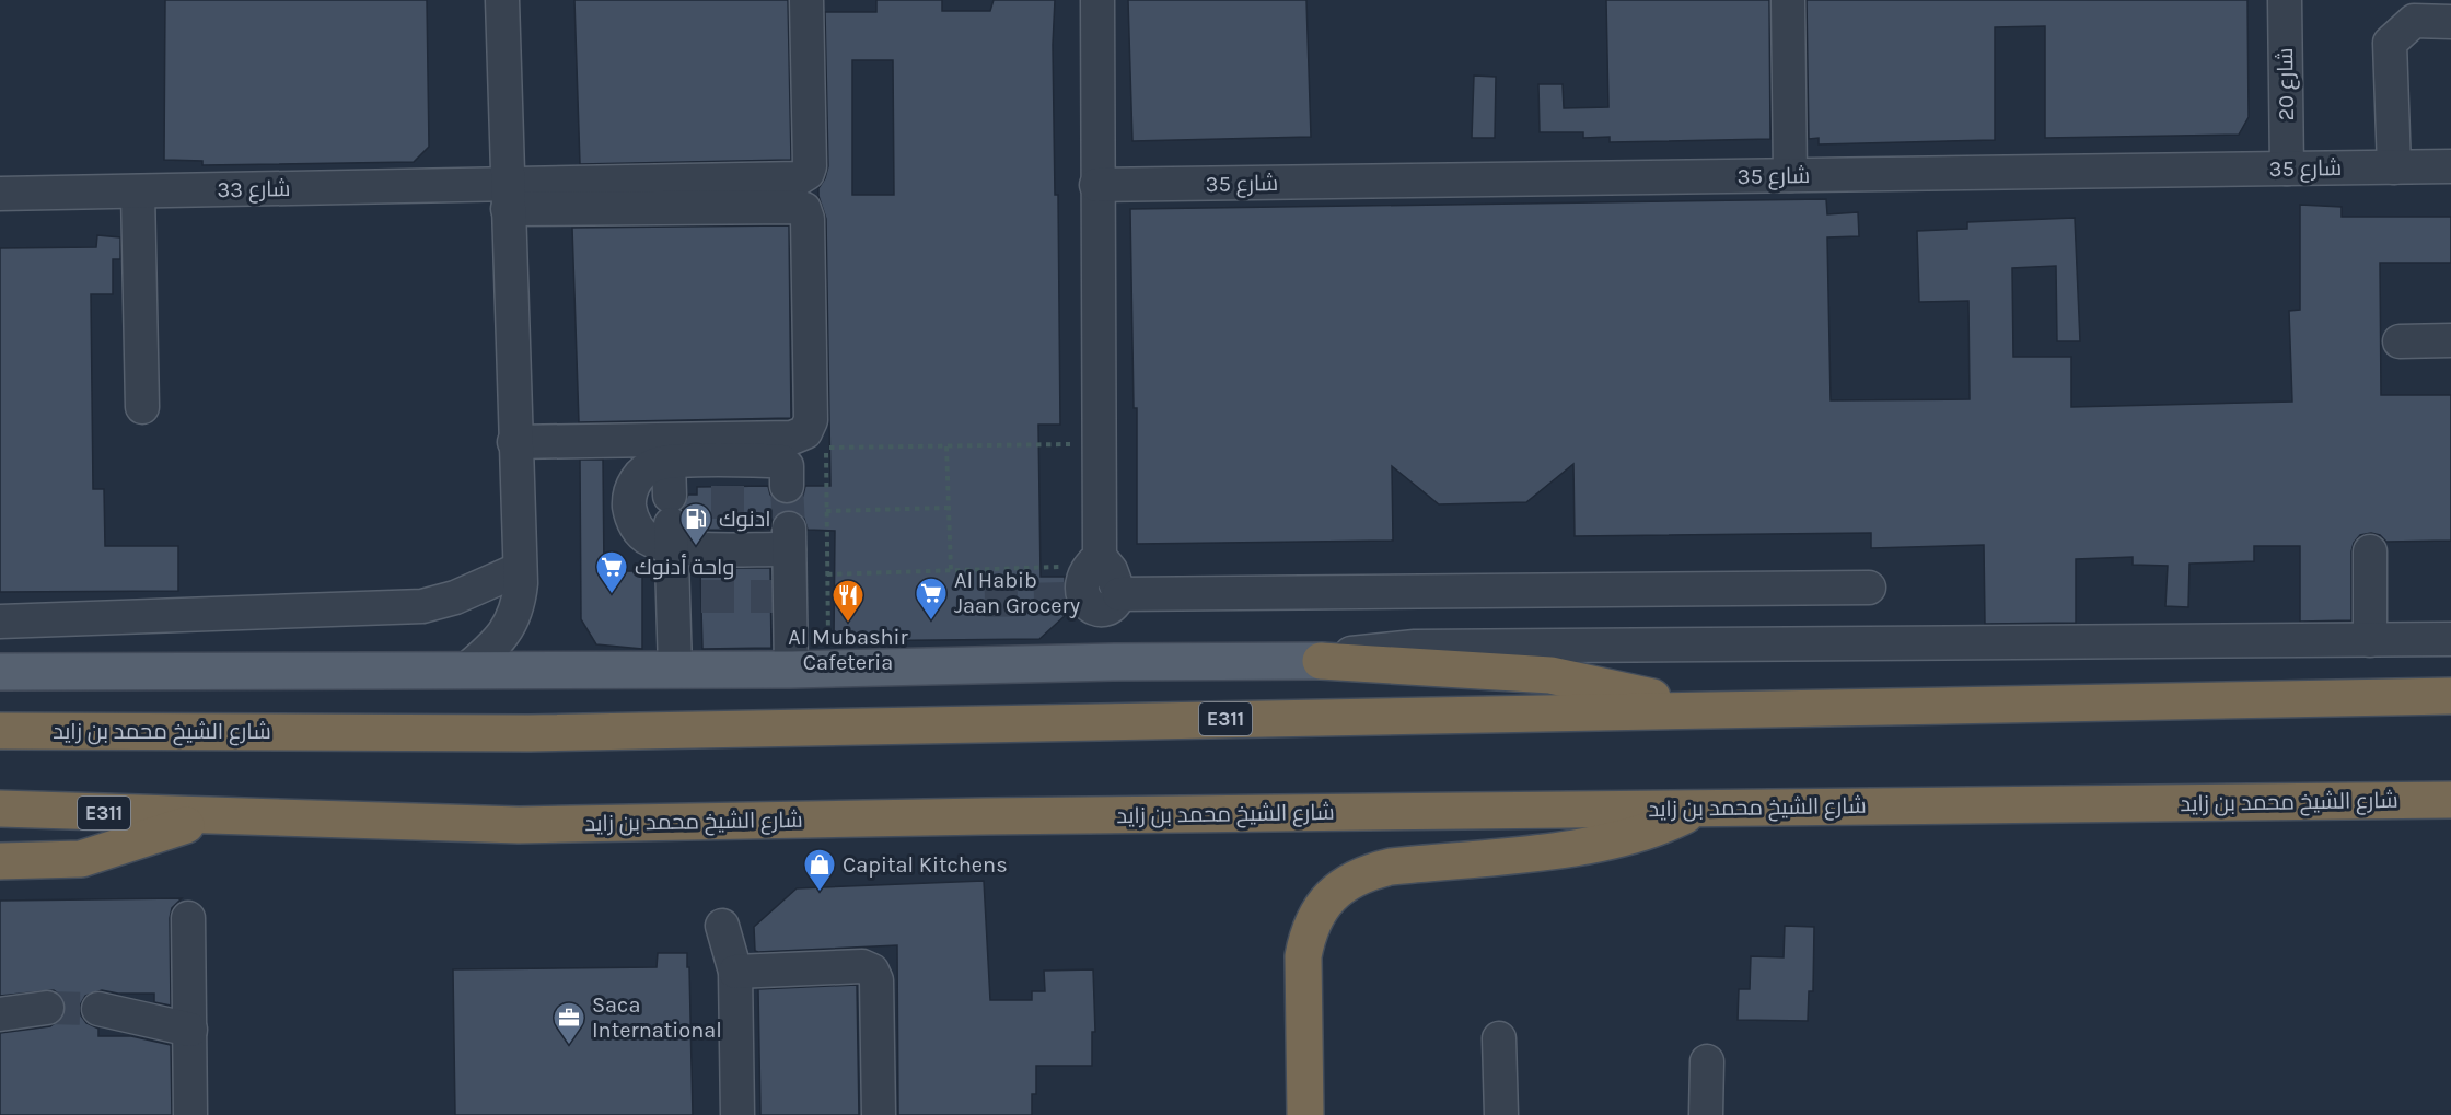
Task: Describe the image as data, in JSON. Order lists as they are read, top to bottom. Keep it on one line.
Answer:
{"streets":{"highway":["E311","شارع الشيخ محمد بن زايد"],"street":["شارع 20","شارع 35","شارع 33"]},"crossings":[["شارع 20","شارع 35"]],"places":{"fuel station":["ادنوك"],"supermarket":["واحة أدنوك","Al Habib Jaan Grocery"],"restaurant":["Al Mubashir Cafeteria"],"shop":["Capital Kitchens"],"office":["Saca International"]}}
